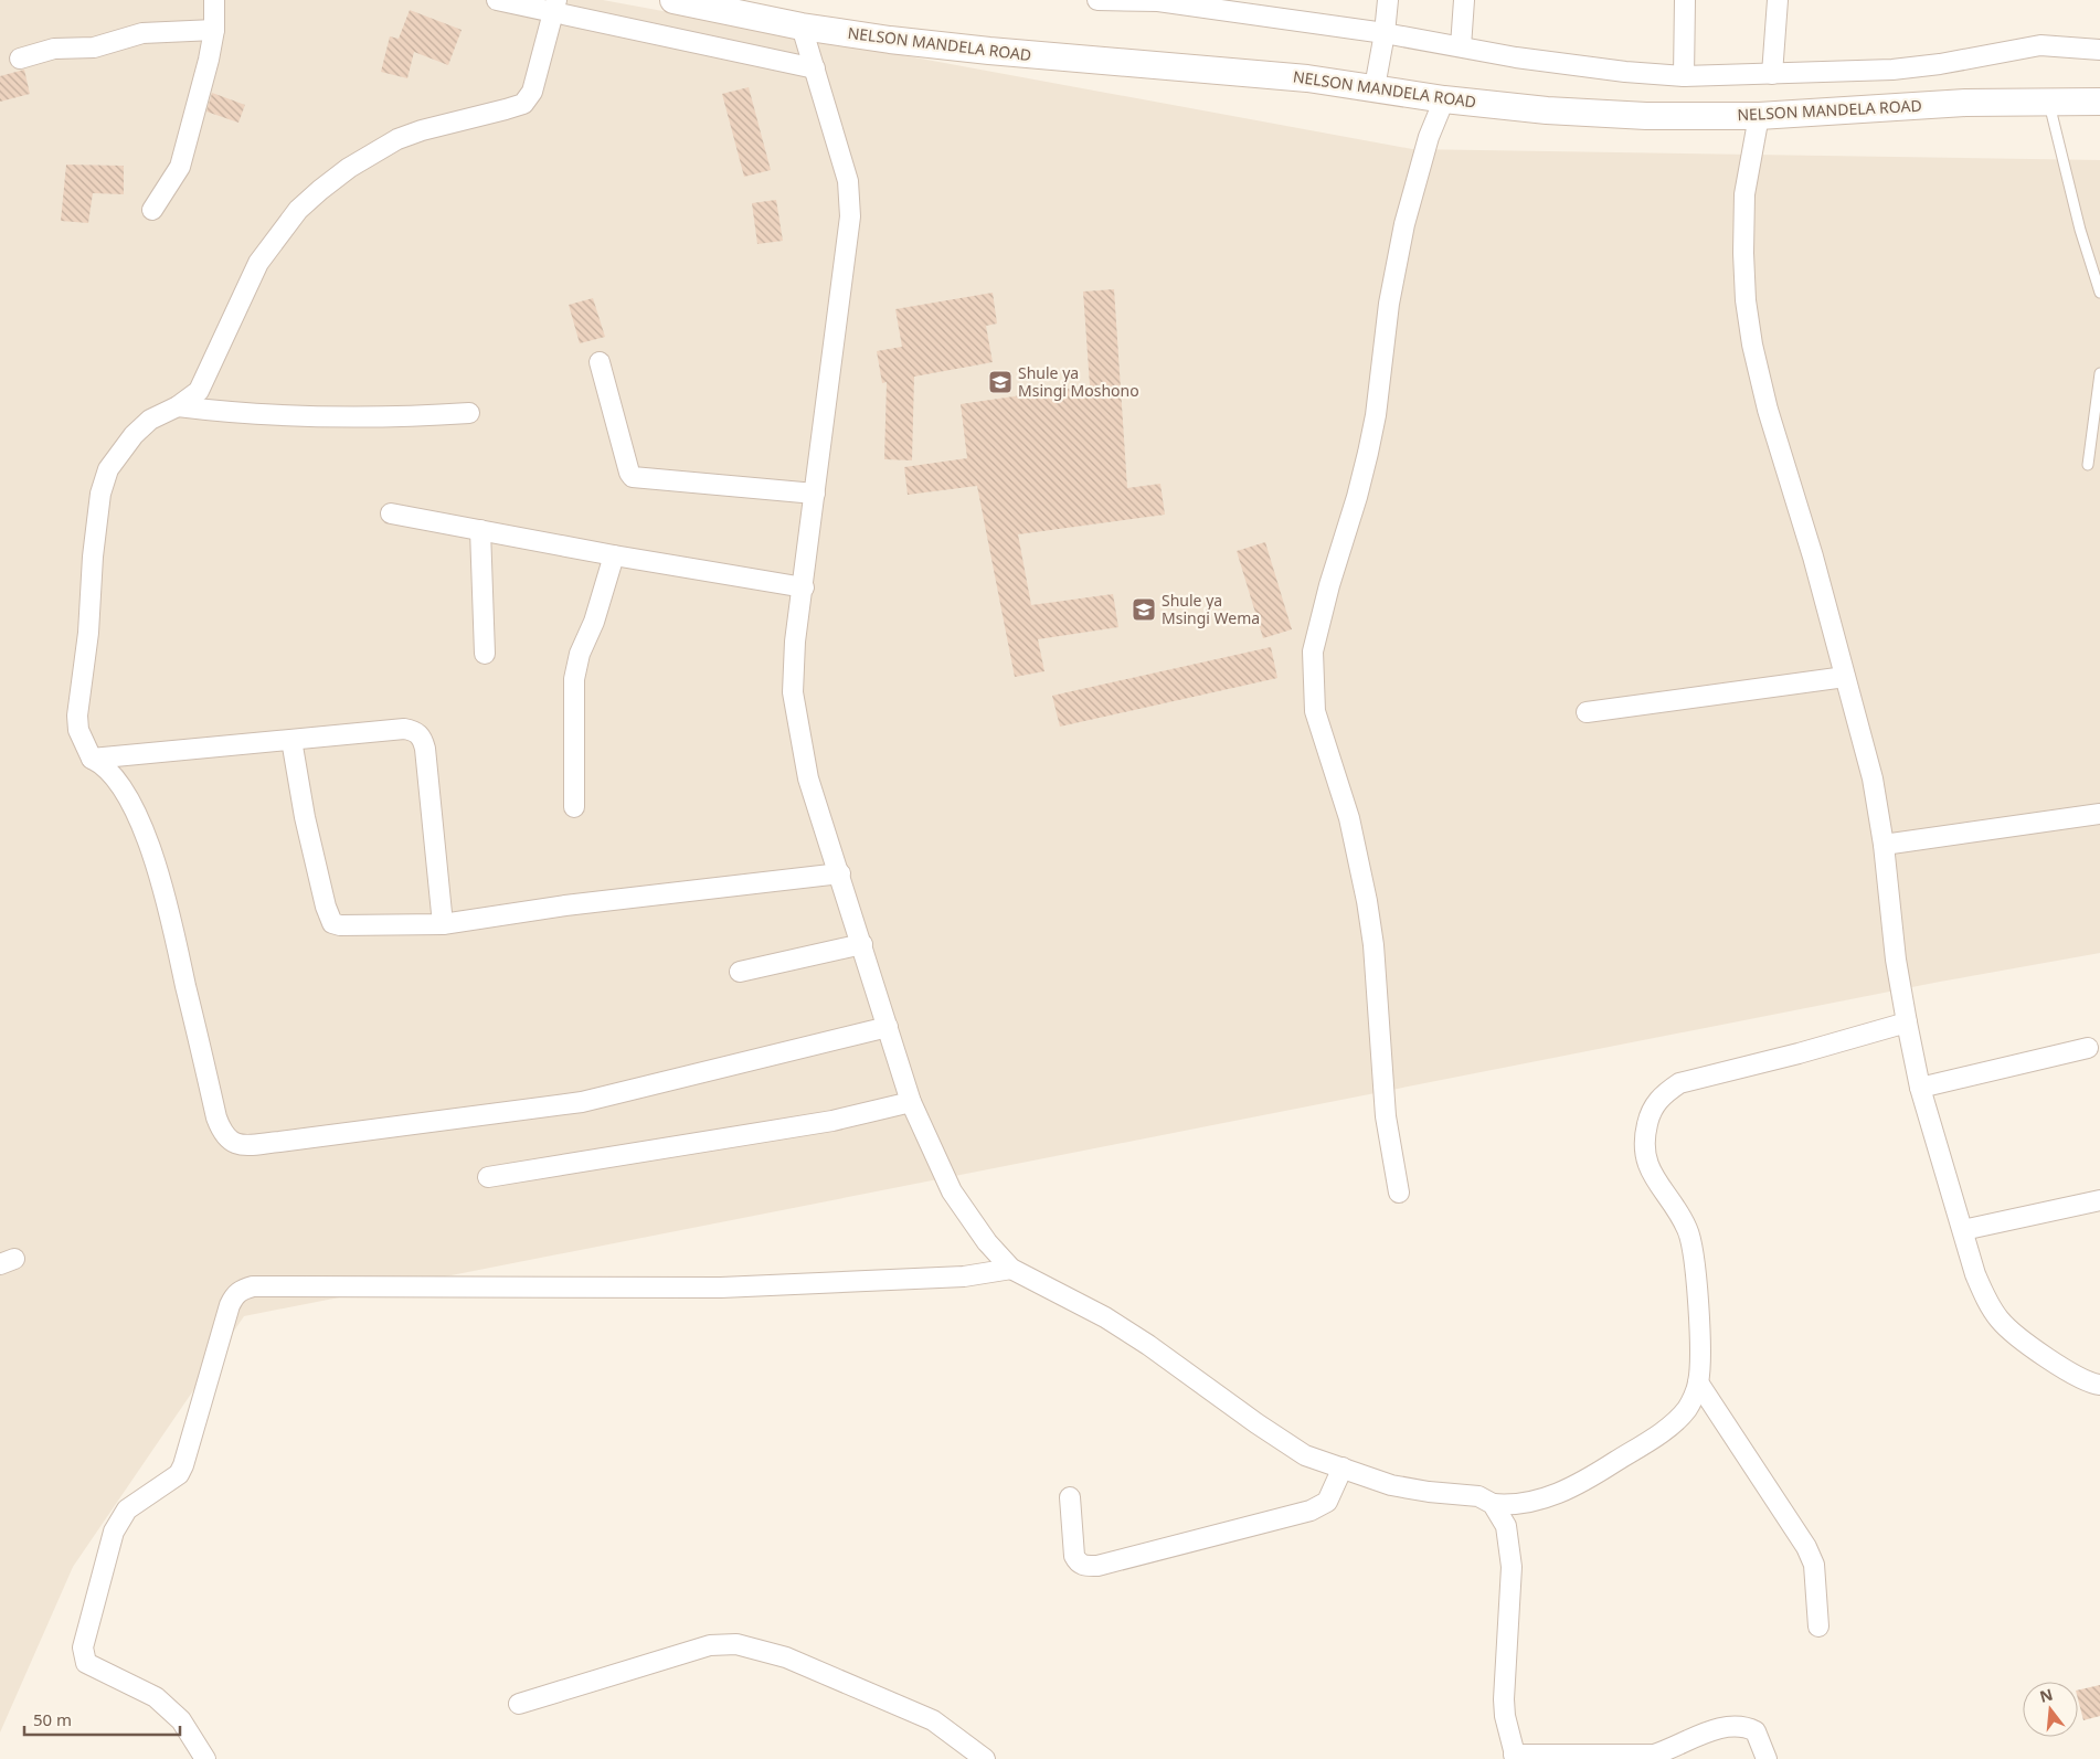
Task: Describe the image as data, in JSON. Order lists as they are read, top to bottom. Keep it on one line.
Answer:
{"streets":{"main road":["NELSON MANDELA ROAD"]},"places":{"school or university":["Shule ya Msingi Moshono","Shule ya Msingi Wema"]},"scale_bar":"50 m","north":"top"}
